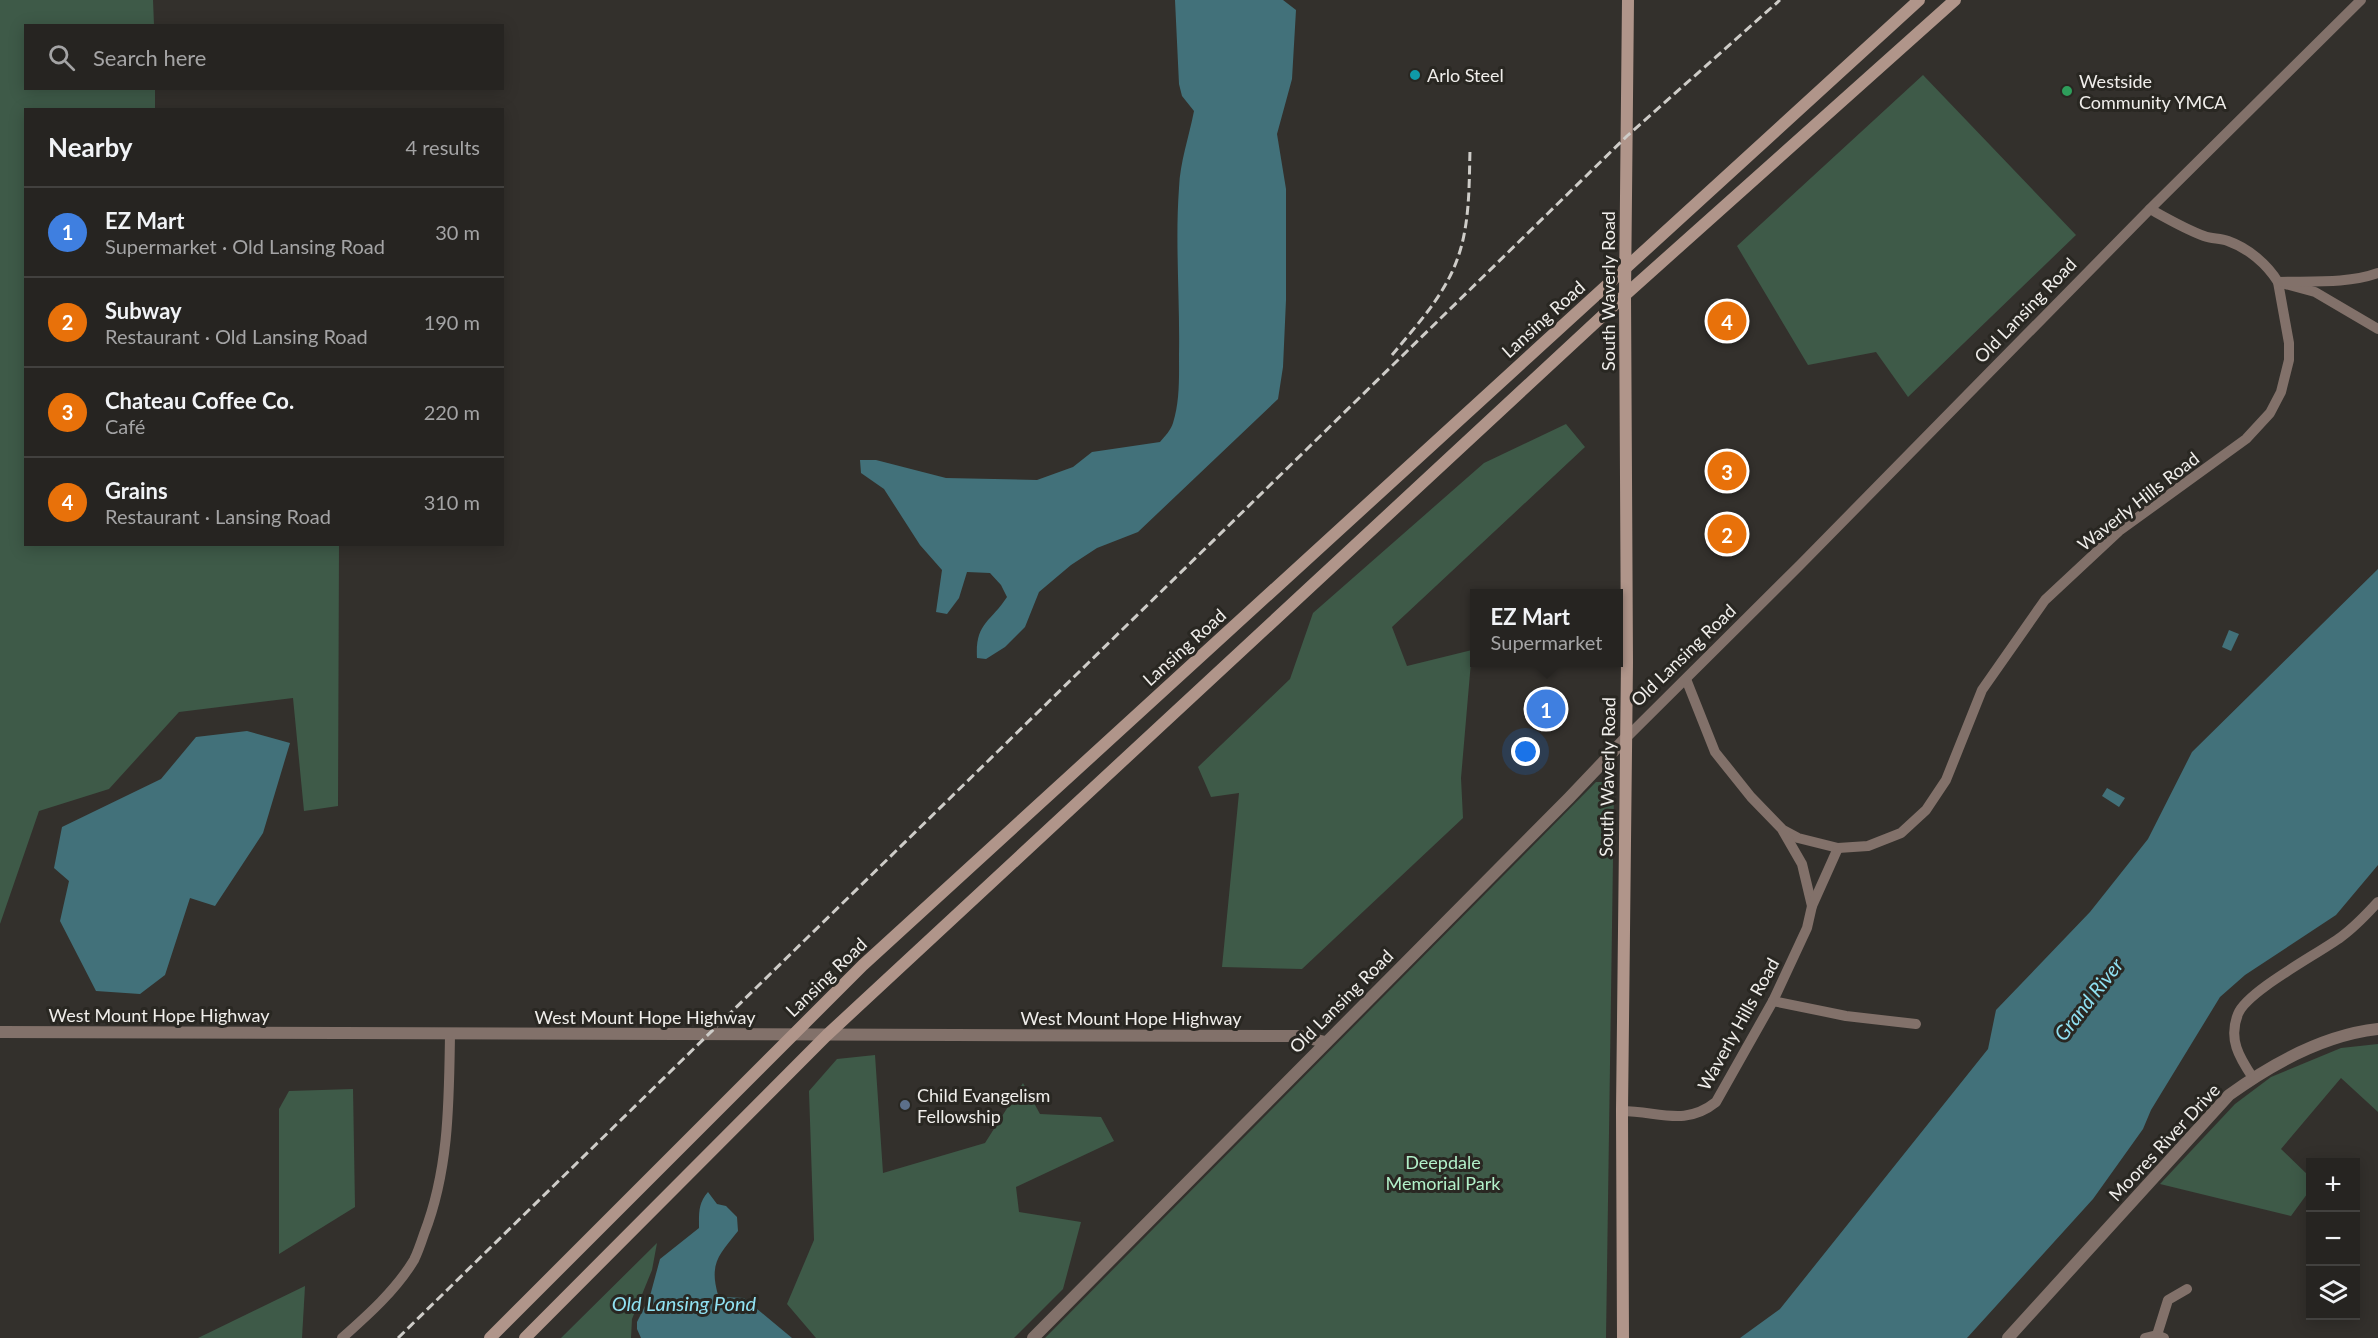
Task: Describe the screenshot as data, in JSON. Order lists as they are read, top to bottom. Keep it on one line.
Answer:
{"streets":{"main road":["South Waverly Road","Lansing Road"],"street":["Old Lansing Road","Waverly Hills Road","West Mount Hope Highway","Moores River Drive"]},"crossings":[["South Waverly Road","Old Lansing Road"],["South Waverly Road","Lansing Road"],["South Waverly Road","Waverly Hills Road"],["Old Lansing Road","West Mount Hope Highway"],["Lansing Road","West Mount Hope Highway"]],"water":["Grand River","Old Lansing Pond"],"parks":["Deepdale Memorial Park"],"places":["Arlo Steel","Westside Community YMCA","Child Evangelism Fellowship"],"page":{"search":"Search here","heading":["Nearby","4 results"],"list":[{"mark":"1","name":"EZ Mart","note":"Supermarket · Old Lansing Road","value":"30 m"},{"mark":"2","name":"Subway","note":"Restaurant · Old Lansing Road","value":"190 m"},{"mark":"3","name":"Chateau Coffee Co.","note":"Café","value":"220 m"},{"mark":"4","name":"Grains","note":"Restaurant · Lansing Road","value":"310 m"}],"pins":["4","3","2","1"],"popup":["EZ Mart","Supermarket"],"map_buttons":["+","−"]}}
